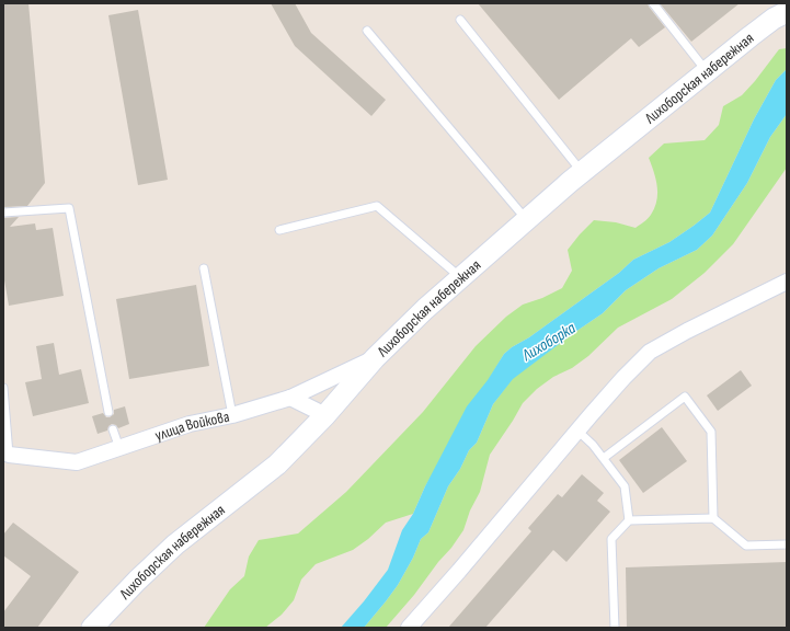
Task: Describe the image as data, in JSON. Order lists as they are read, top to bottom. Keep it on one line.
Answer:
{"streets":{"street":["Лихоборская набережная","улица Войкова"]},"crossings":[["Лихоборская набережная","улица Войкова"]],"water":["Лихоборка"]}
